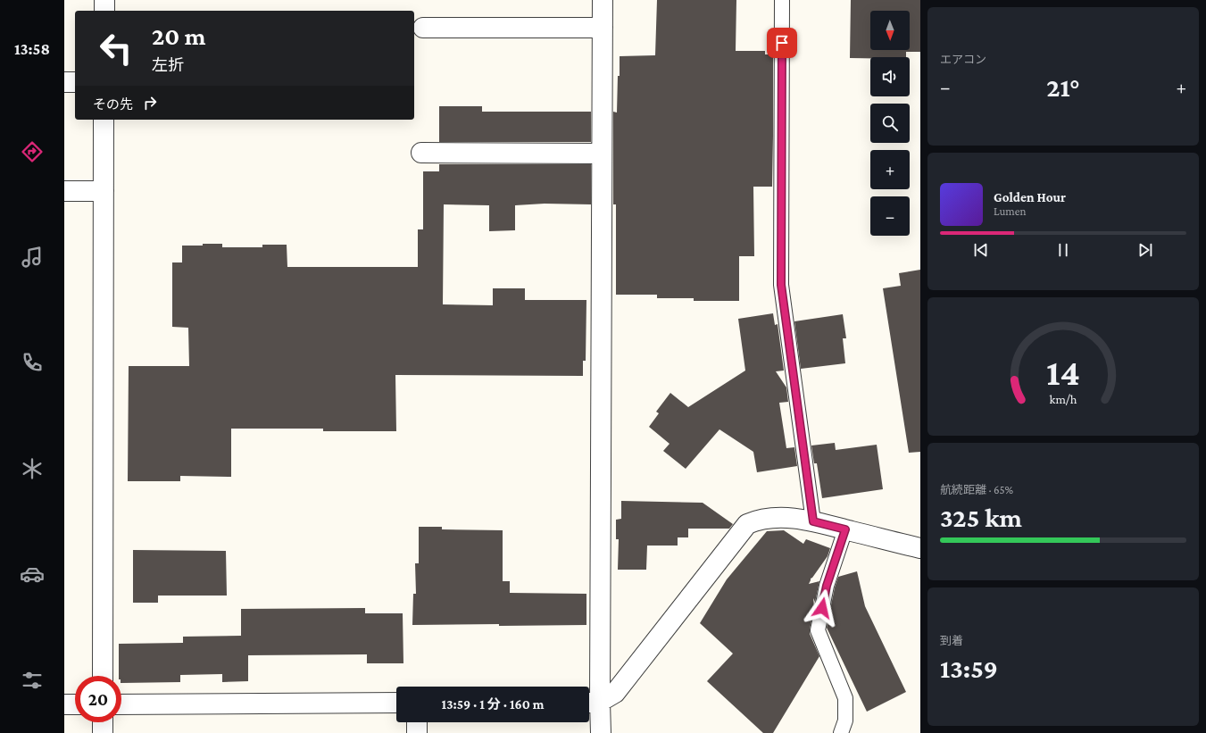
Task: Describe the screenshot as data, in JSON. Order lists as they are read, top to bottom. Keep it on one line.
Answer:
{"north":"bottom","page":{"tabs":"13:58","tile":["エアコン",["航続距離 · 65%","325 km"],["到着","13:59"]],"map_buttons":["+","−"],"turn":["20 m","左折"],"heat":["−","21°","+"],"then":"その先","song":["Golden Hour","Lumen"],"limit":"20","trip":"13:59 · 1 分 · 160 m","gauge":["14","km/h"]}}
